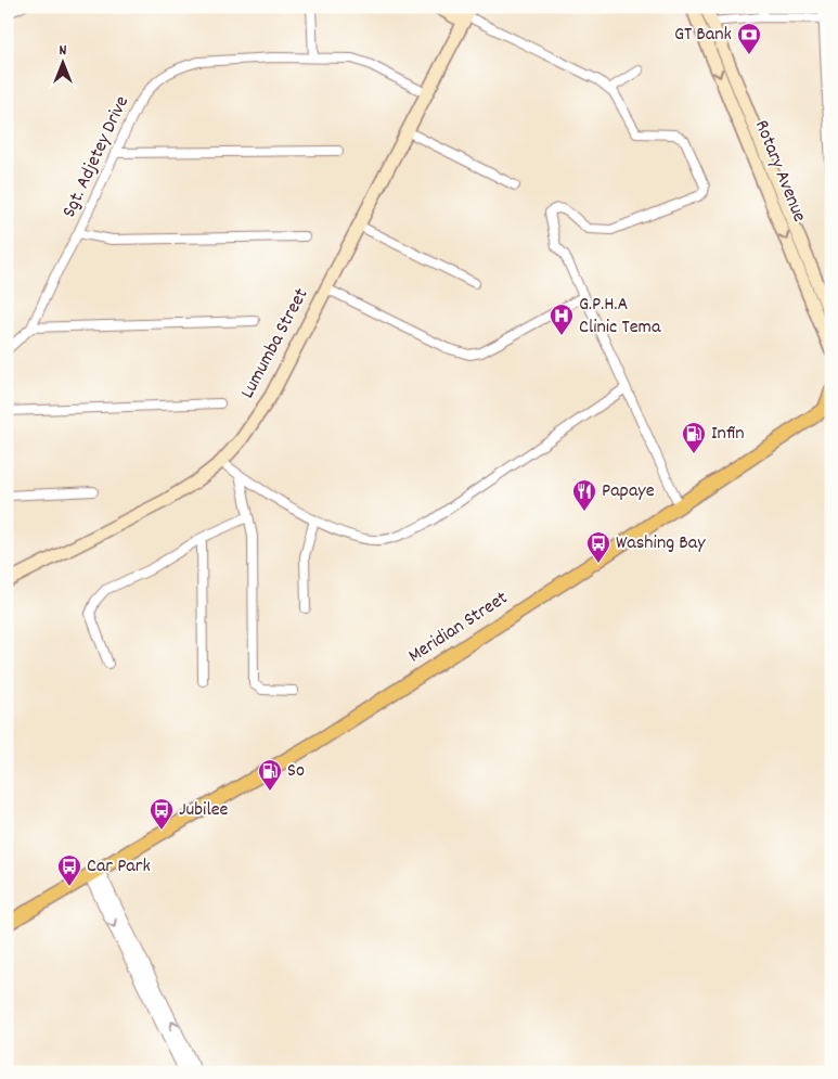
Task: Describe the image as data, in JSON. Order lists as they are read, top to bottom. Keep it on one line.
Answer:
{"streets":{"main road":["Rotary Avenue","Lumumba Street","Meridian Street"],"street":["Sgt. Adjetey Drive"]},"crossings":[["Sgt. Adjetey Drive","Lumumba Street"]],"places":{"bank":["GT Bank"],"hospital":["G.P.H.A Clinic Tema"],"fuel station":["Infin","So"],"restaurant":["Papaye"],"bus stop":["Washing Bay","Jubilee","Car Park"]},"north":"top"}
